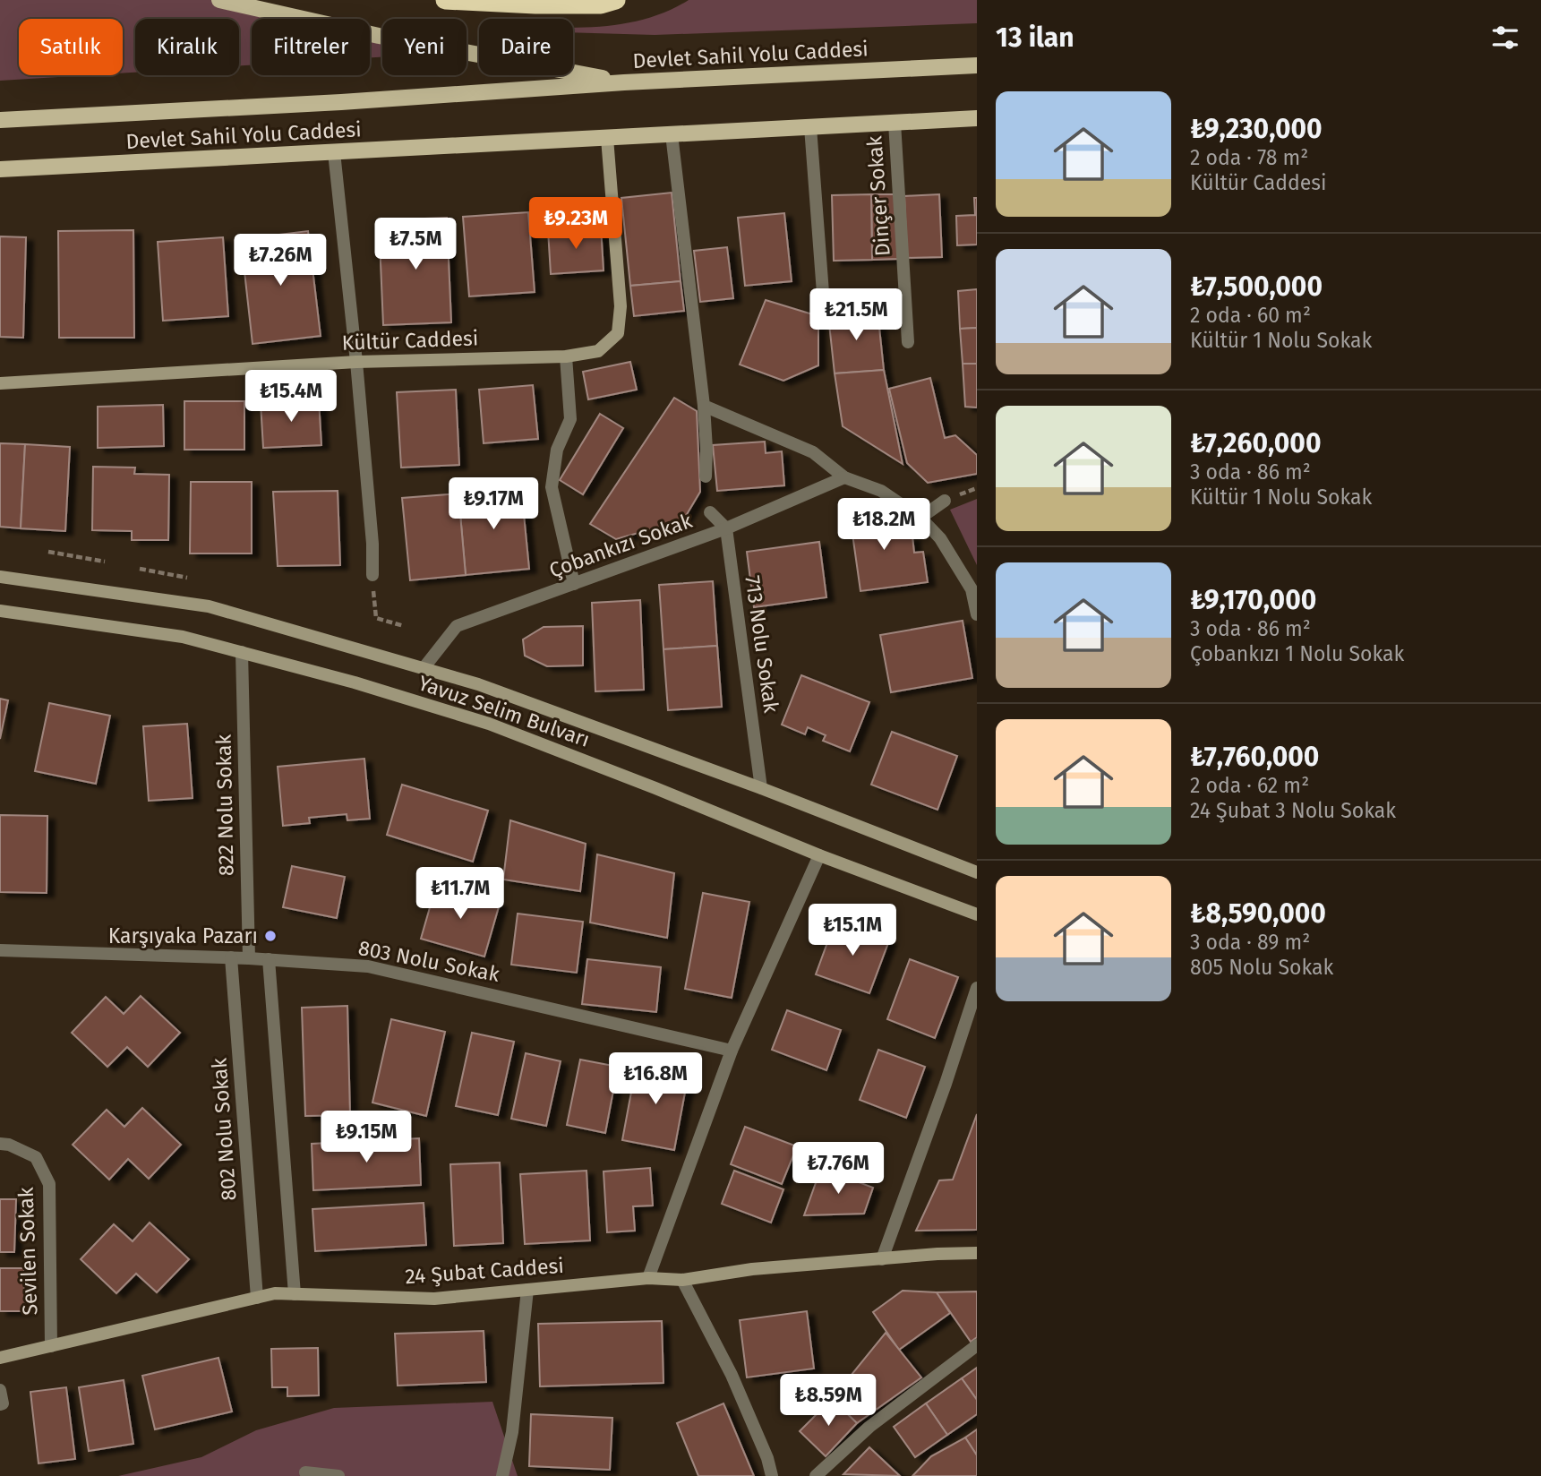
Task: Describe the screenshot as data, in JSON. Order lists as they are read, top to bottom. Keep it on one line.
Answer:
{"streets":{"main road":["Devlet Sahil Yolu Caddesi","Kültür Caddesi","Yavuz Selim Bulvarı","24 Şubat Caddesi"],"street":["Dinçer Sokak","Çobankızı Sokak","713 Nolu Sokak","822 Nolu Sokak","803 Nolu Sokak","802 Nolu Sokak","Sevilen Sokak"]},"crossings":[["Devlet Sahil Yolu Caddesi","Dinçer Sokak"],["Devlet Sahil Yolu Caddesi","Kültür Caddesi"],["Çobankızı Sokak","713 Nolu Sokak"],["Çobankızı Sokak","Yavuz Selim Bulvarı"],["713 Nolu Sokak","Yavuz Selim Bulvarı"],["Yavuz Selim Bulvarı","822 Nolu Sokak"],["822 Nolu Sokak","803 Nolu Sokak"],["803 Nolu Sokak","802 Nolu Sokak"],["802 Nolu Sokak","24 Şubat Caddesi"],["Sevilen Sokak","24 Şubat Caddesi"]],"places":["Karşıyaka Pazarı"],"page":{"heading":"13 ilan","chip":["Satılık","Kiralık","Filtreler","Yeni","Daire"],"list":[{"name":"₺9,230,000","note":"2 oda · 78 m² · Kültür Caddesi"},{"name":"₺7,500,000","note":"2 oda · 60 m² · Kültür 1 Nolu Sokak"},{"name":"₺7,260,000","note":"3 oda · 86 m² · Kültür 1 Nolu Sokak"},{"name":"₺9,170,000","note":"3 oda · 86 m² · Çobankızı 1 Nolu Sokak"},{"name":"₺7,760,000","note":"2 oda · 62 m² · 24 Şubat 3 Nolu Sokak"},{"name":"₺8,590,000","note":"3 oda · 89 m² · 805 Nolu Sokak"}],"price":["₺9.23M","₺7.5M","₺7.26M","₺21.5M","₺15.4M","₺9.17M","₺18.2M","₺11.7M","₺15.1M","₺16.8M","₺9.15M","₺7.76M","₺8.59M"]}}
